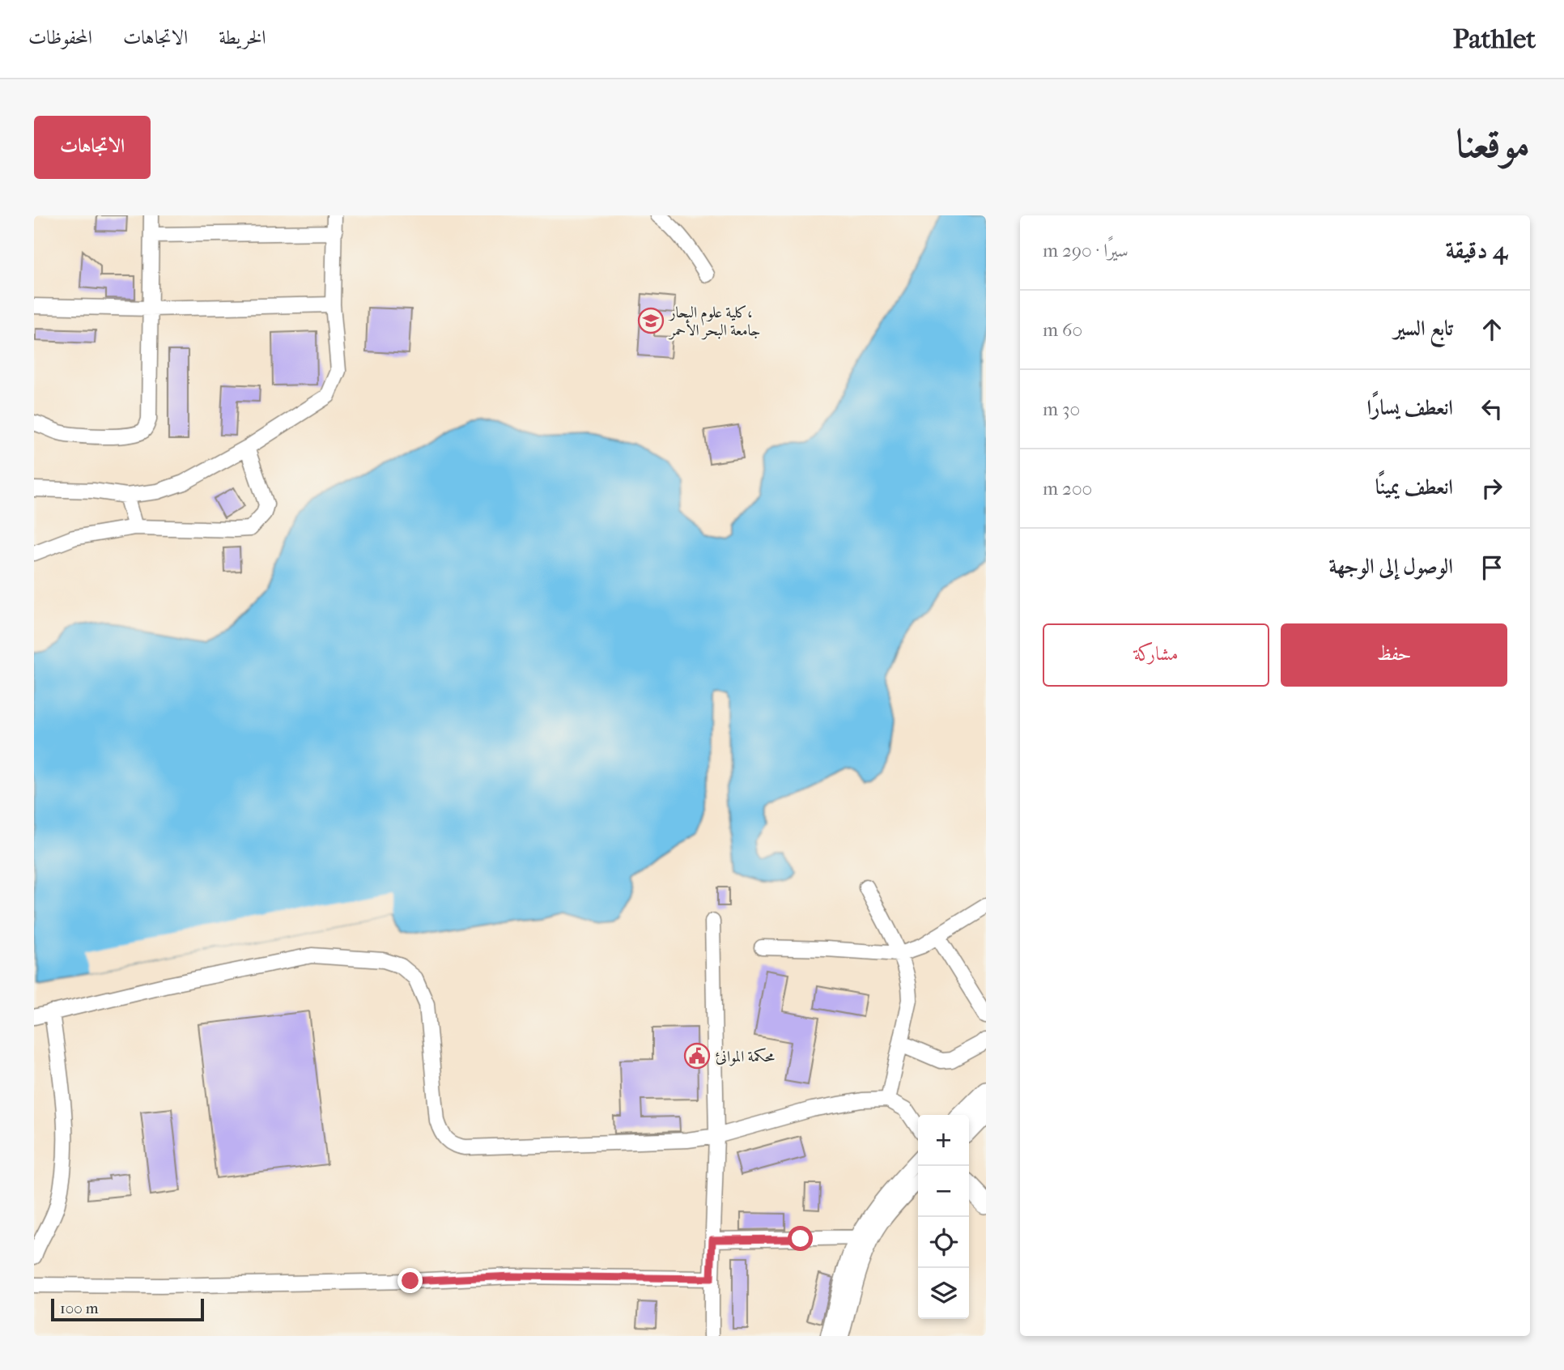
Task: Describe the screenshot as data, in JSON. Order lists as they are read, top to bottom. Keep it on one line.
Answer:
{"places":{"school or university":["كلية علوم البحار، جامعة البحر الأحمر"],"public building":["محكمة الموانئ"]},"scale_bar":"100 m","page":{"header":"Pathlet","nav":["الخريطة","الاتجاهات","المحفوظات"],"title":"موقعنا","buttons":["الاتجاهات",["حفظ","مشاركة"]],"heading":["4 دقيقة","سيرًا · 290 m"],"list":[["تابع السير","60 m"],["انعطف يسارًا","30 m"],["انعطف يمينًا","200 m"],"الوصول إلى الوجهة"],"map_buttons":["+","−"],"scale":"100 m"}}
